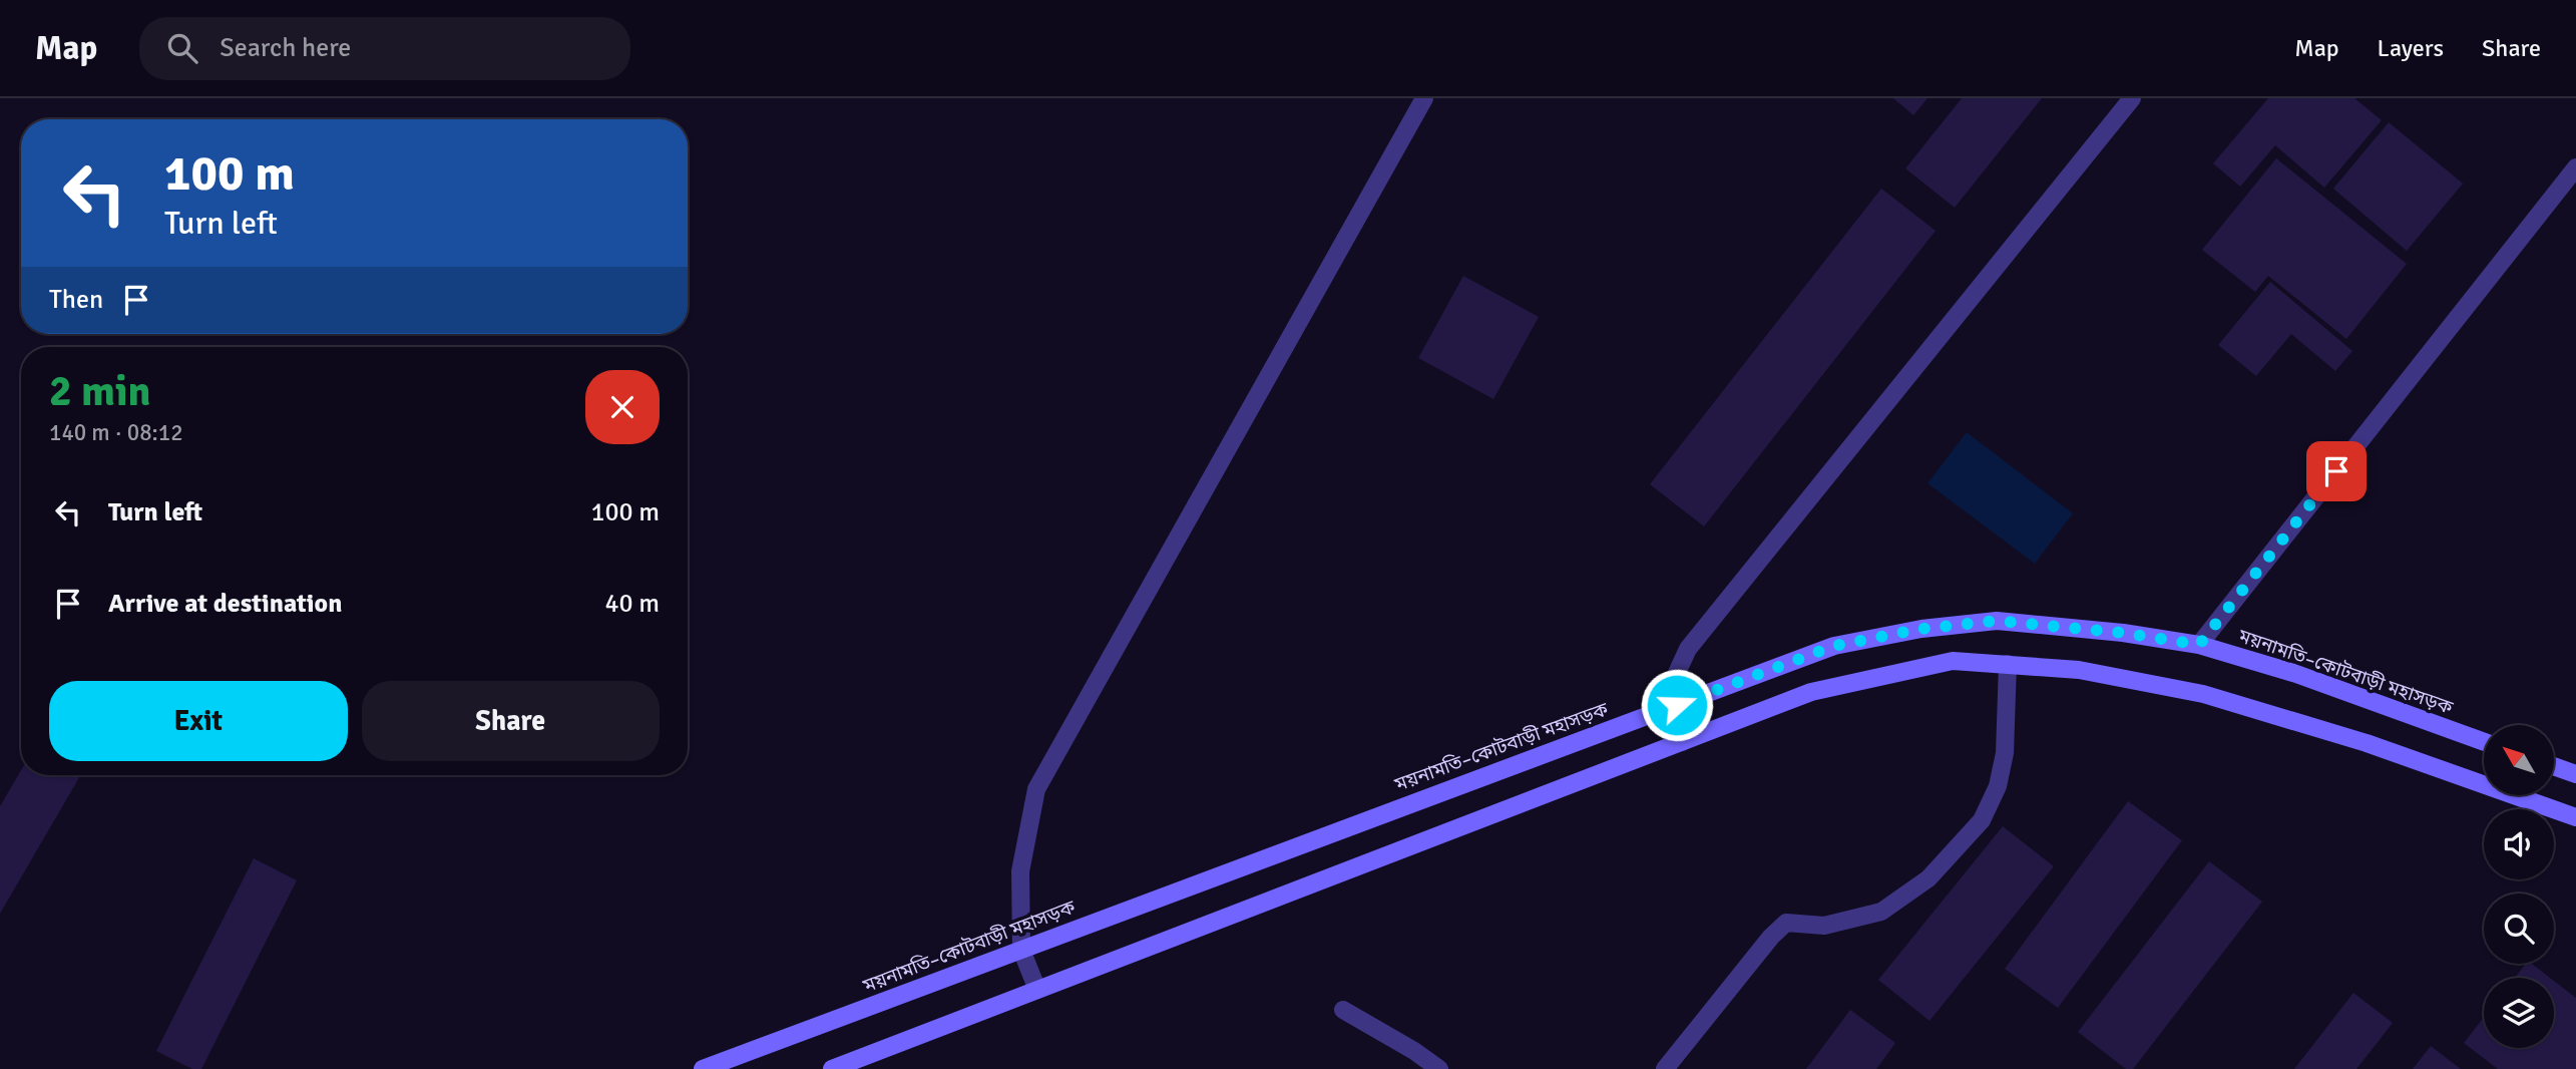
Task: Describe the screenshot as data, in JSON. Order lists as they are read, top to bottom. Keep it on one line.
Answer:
{"streets":{"main road":["ময়নামতি–কোটবাড়ী মহাসড়ক"]},"north":"top left","page":{"header":"Map","search":"Search here","nav":["Map","Layers","Share"],"turn":["100 m","Turn left"],"then":"Then","heading":["2 min","140 m · 08:12"],"list":[{"name":"Turn left","value":"100 m"},{"name":"Arrive at destination","value":"40 m"}],"buttons":["Exit","Share"]}}
